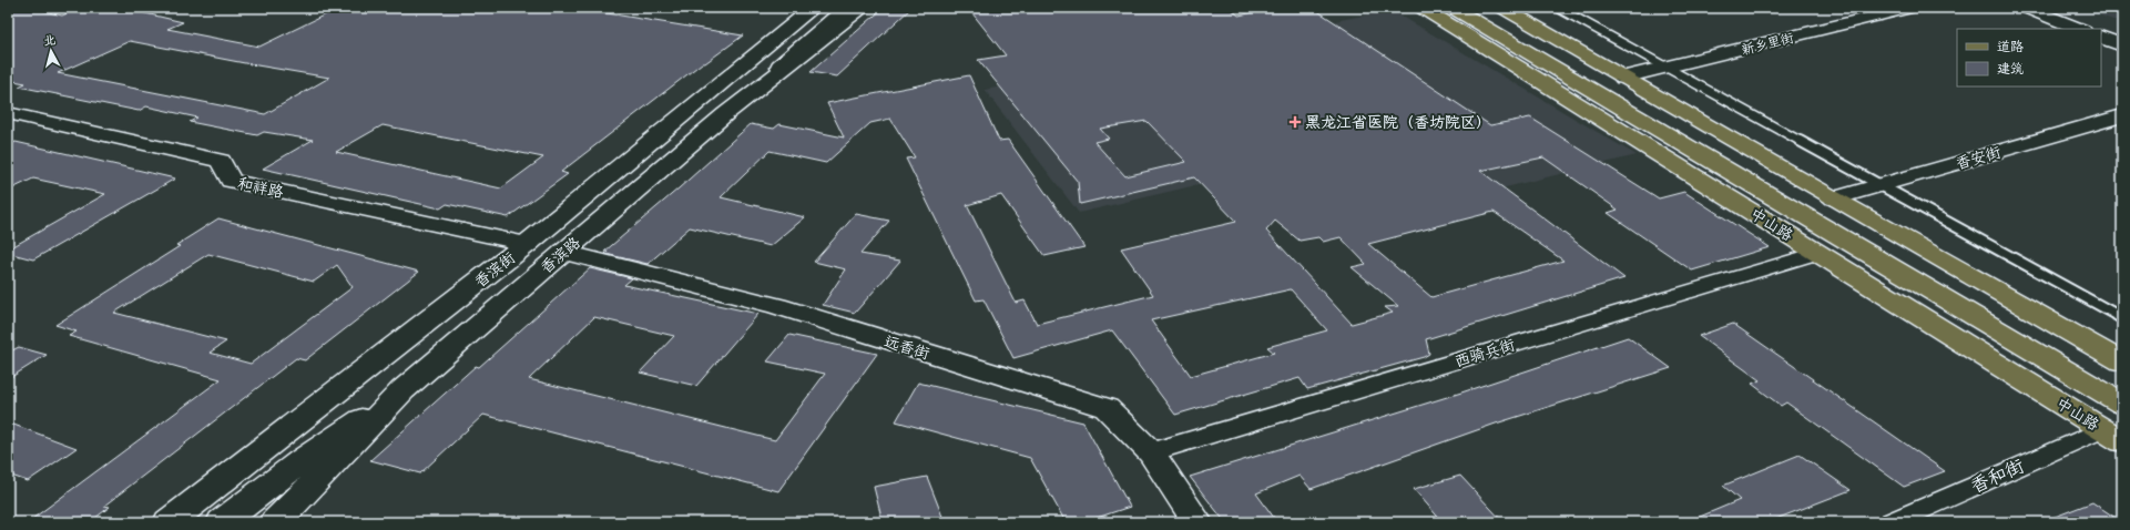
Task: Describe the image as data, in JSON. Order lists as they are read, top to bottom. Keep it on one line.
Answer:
{"streets":{"main road":["中山路"],"street":["新乡里街","香安街","和祥路","香滨路","香滨街","远香街","西骑兵街","香和街"]},"crossings":[["和祥路","香滨街"],["中山路","西骑兵街"],["中山路","香和街"],["香滨路","远香街"],["远香街","西骑兵街"]],"places":{"health":["黑龙江省医院（香坊院区）"]},"legend":["道路","建筑"],"north":"top"}
